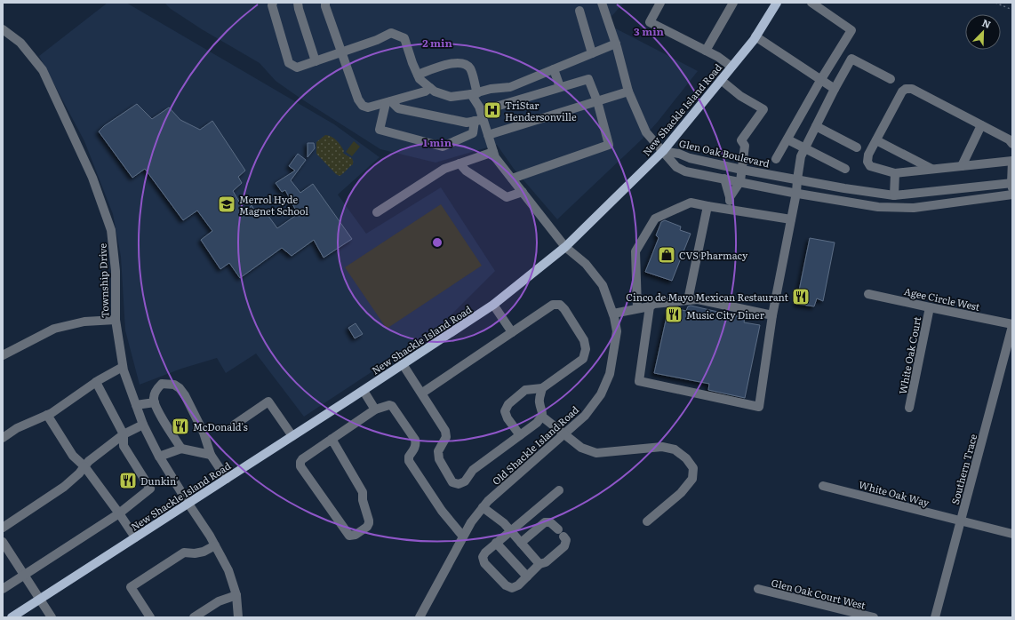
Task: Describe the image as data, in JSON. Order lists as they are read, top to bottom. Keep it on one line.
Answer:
{"streets":{"main road":["New Shackle Island Road"],"street":["Glen Oak Boulevard","Township Drive","Agee Circle West","White Oak Court","Old Shackle Island Road","Southern Trace","White Oak Way","Glen Oak Court West"]},"crossings":[["New Shackle Island Road","Glen Oak Boulevard"],["New Shackle Island Road","Township Drive"],["New Shackle Island Road","Old Shackle Island Road"],["Agee Circle West","White Oak Court"],["Agee Circle West","Southern Trace"],["Southern Trace","White Oak Way"]],"places":{"hospital":["TriStar Hendersonville"],"school or university":["Merrol Hyde Magnet School"],"shop":["CVS Pharmacy"],"restaurant":["Cinco de Mayo Mexican Restaurant","Music City Diner","McDonald's","Dunkin'"]},"north":"top right","rings":["3 min","2 min","1 min"]}
